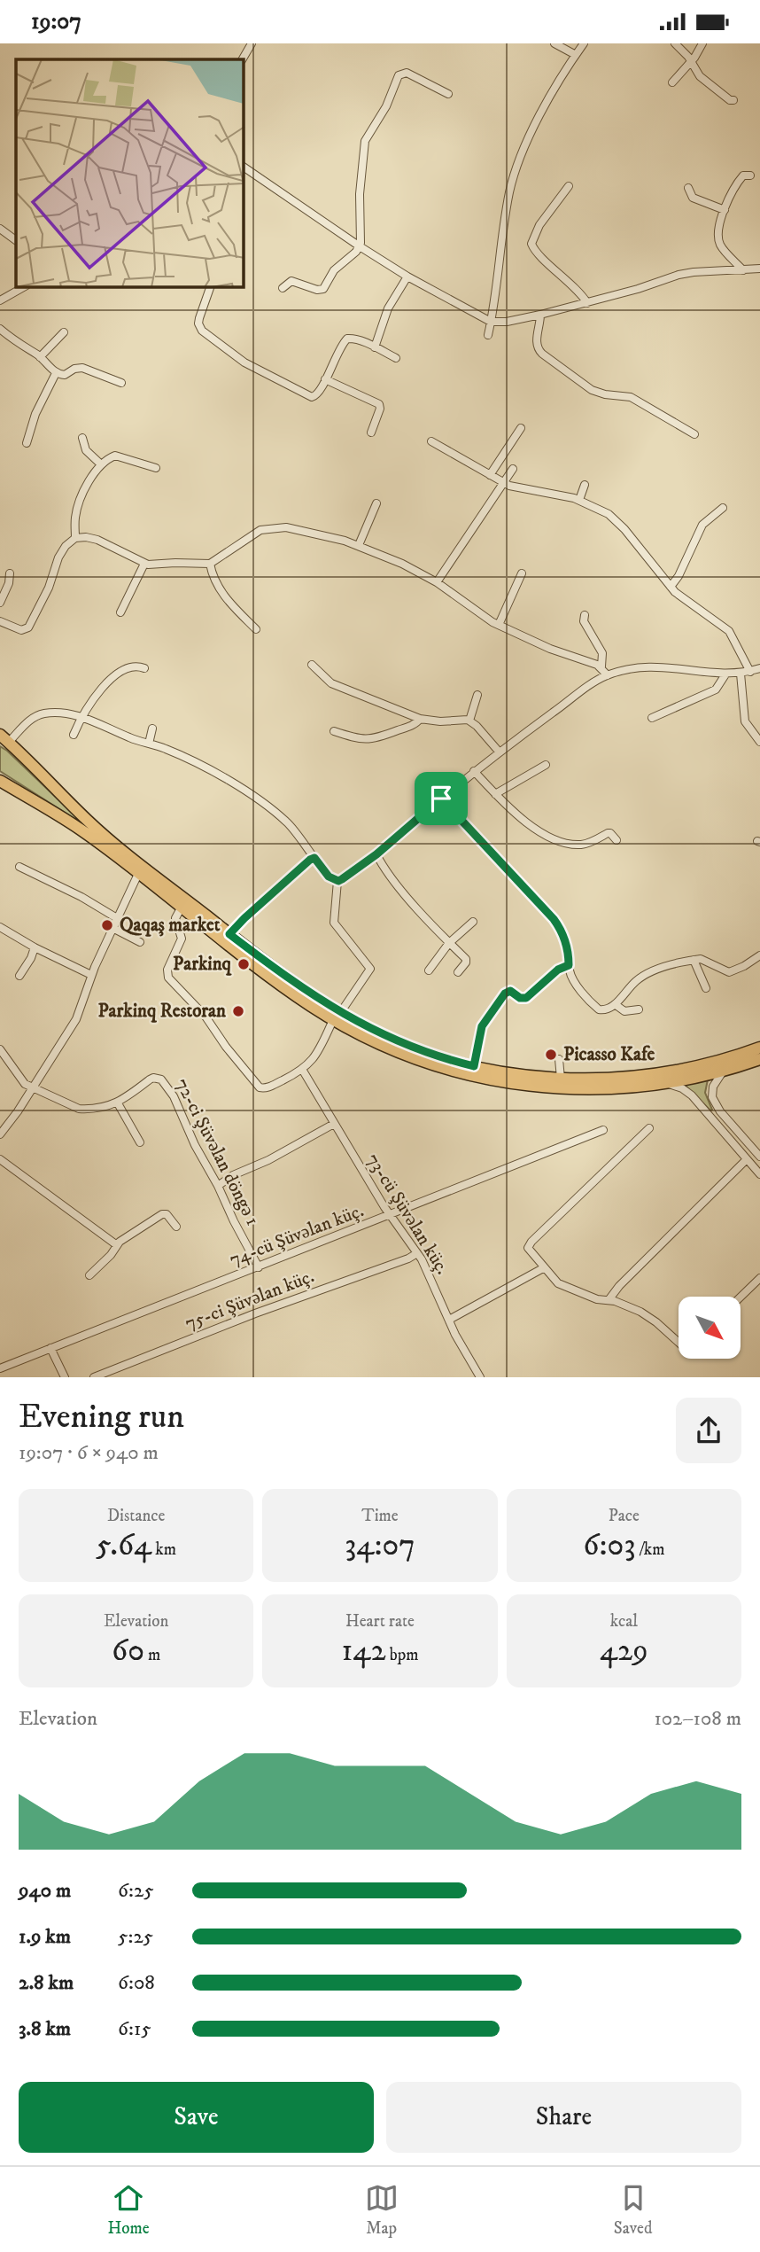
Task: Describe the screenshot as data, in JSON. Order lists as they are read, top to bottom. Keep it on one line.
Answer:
{"streets":{"street":["72-ci Şüvəlan döngə 1","73-cü Şüvəlan küç.","74-cü Şüvəlan küç.","75-ci Şüvəlan küç."]},"crossings":[["72-ci Şüvəlan döngə 1","74-cü Şüvəlan küç."],["73-cü Şüvəlan küç.","74-cü Şüvəlan küç."],["73-cü Şüvəlan küç.","75-ci Şüvəlan küç."]],"places":["Qaqaş market","Parkinq","Parkinq Restoran","Picasso Kafe"],"north":"bottom right","page":{"status":"19:07","heading":["Evening run","19:07 · 6 × 940 m"],"stats":[["Distance","5.64 km"],["Time","34:07"],["Pace","6:03 /km"],["Elevation","60 m"],["Heart rate","142 bpm"],["kcal","429"]],"chart":["Elevation","102–108 m"],"list":[{"name":"940 m","note":"6:25"},{"name":"1.9 km","note":"5:25"},{"name":"2.8 km","note":"6:08"},{"name":"3.8 km","note":"6:15"}],"buttons":["Save","Share"],"tabs":["Home","Map","Saved"]}}
